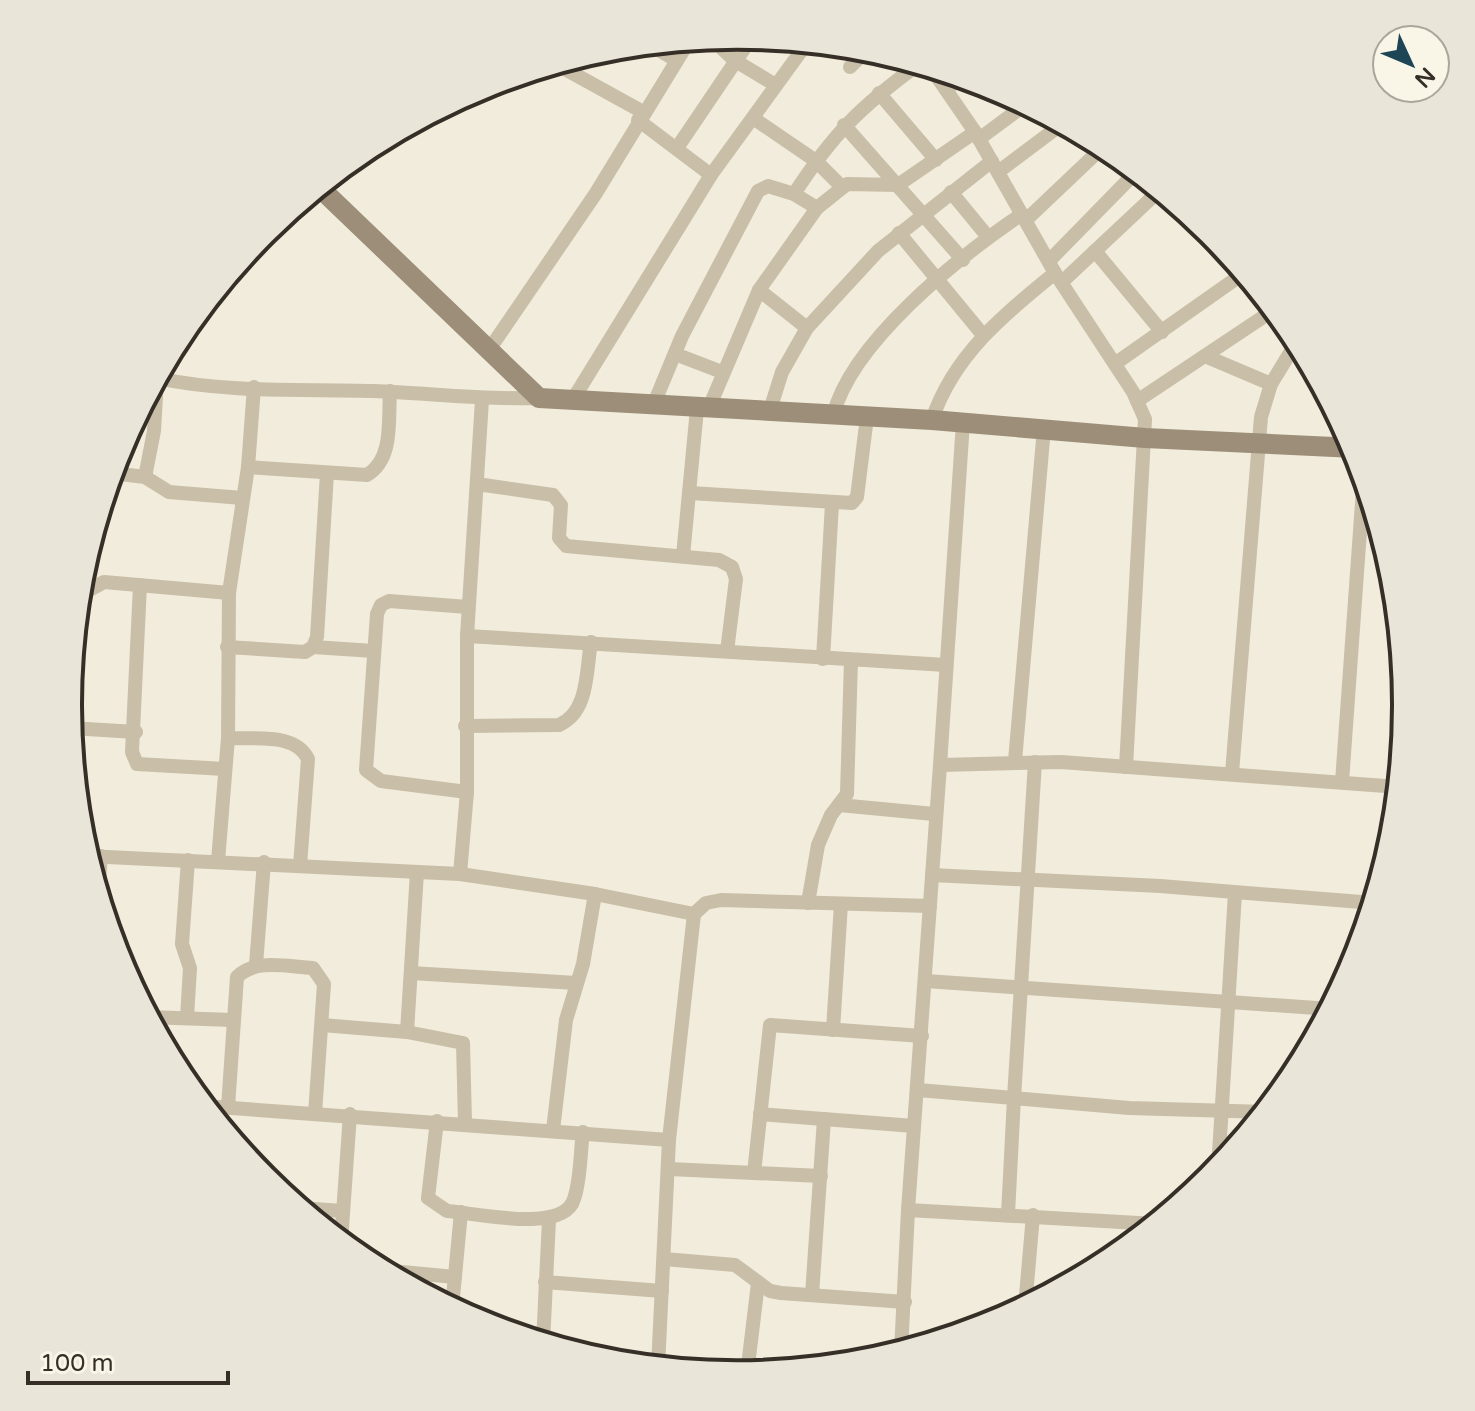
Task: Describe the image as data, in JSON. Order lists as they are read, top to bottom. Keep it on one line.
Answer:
{"scale_bar":"100 m","north":"bottom right"}
